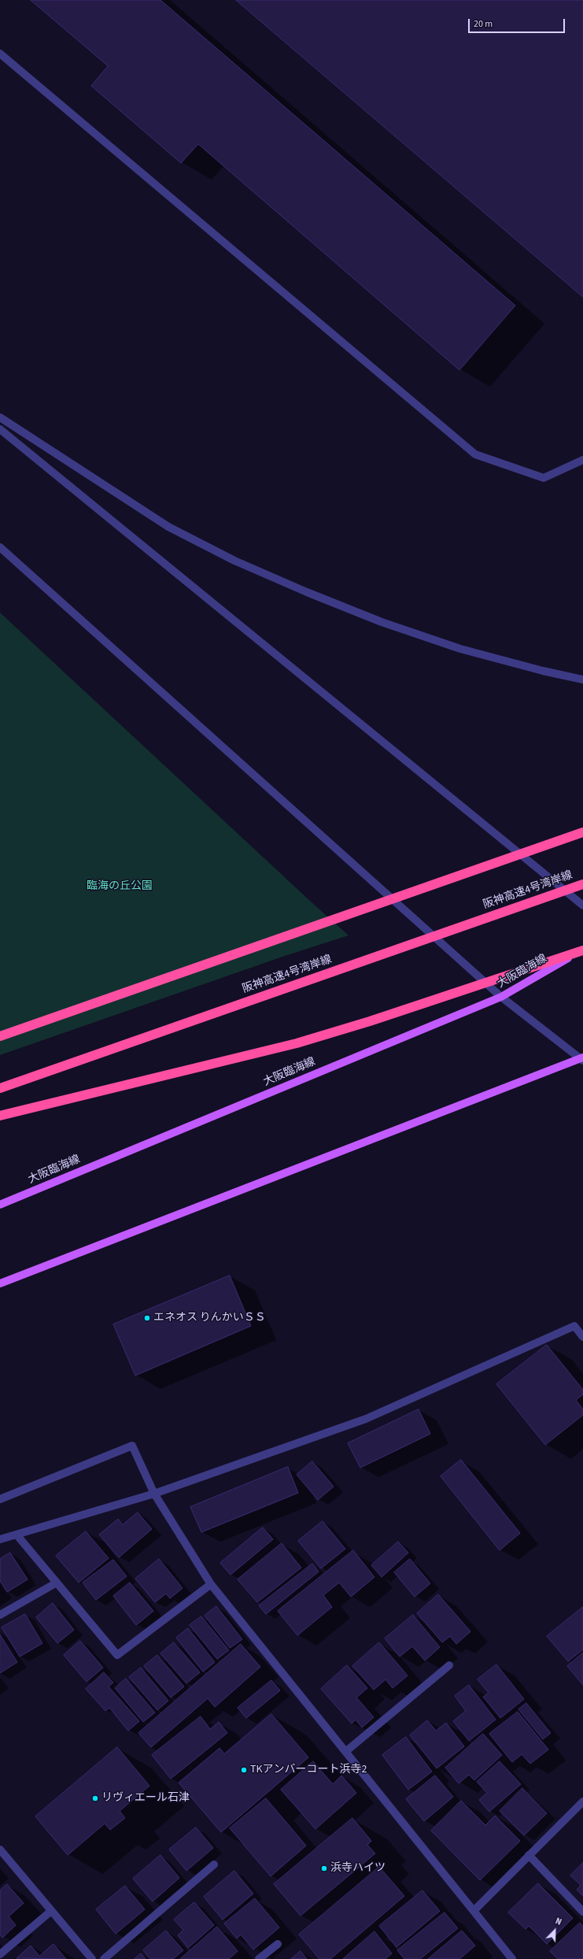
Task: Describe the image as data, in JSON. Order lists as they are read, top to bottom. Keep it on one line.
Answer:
{"streets":{"highway":["阪神高速4号湾岸線"],"main road":["大阪臨海線"]},"parks":["臨海の丘公園"],"places":["エネオス りんかいＳＳ","TKアンバーコート浜寺2","リヴィエール石津","浜寺ハイツ"],"scale_bar":"20 m","north":"top right"}
